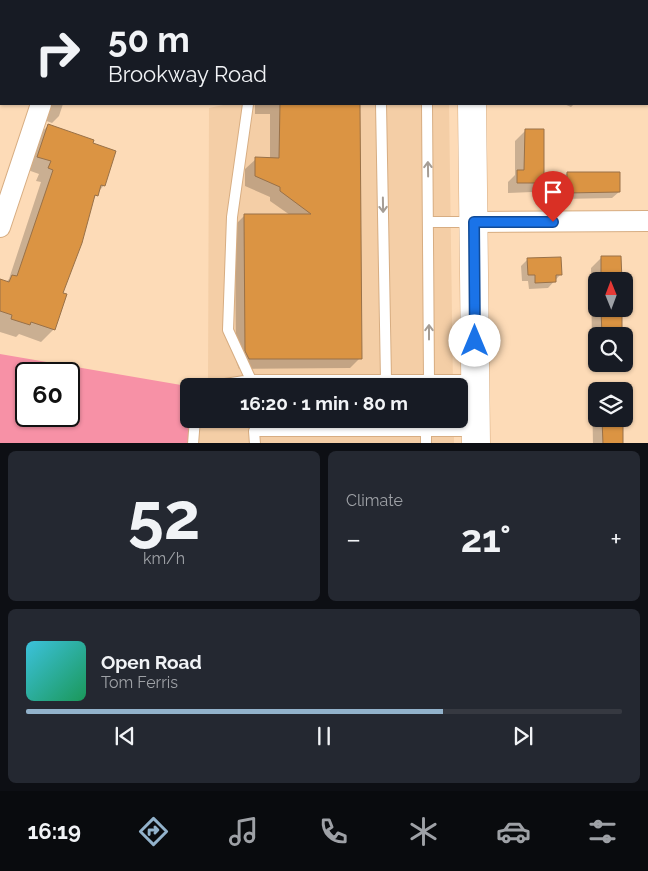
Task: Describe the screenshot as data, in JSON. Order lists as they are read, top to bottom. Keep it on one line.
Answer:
{"north":"top","page":{"turn":["50 m","Brookway Road"],"limit":"60","trip":"16:20 · 1 min · 80 m","tile":[["52","km/h"],"Climate"],"heat":["−","21°","+"],"song":["Open Road","Tom Ferris"],"tabs":"16:19"}}
